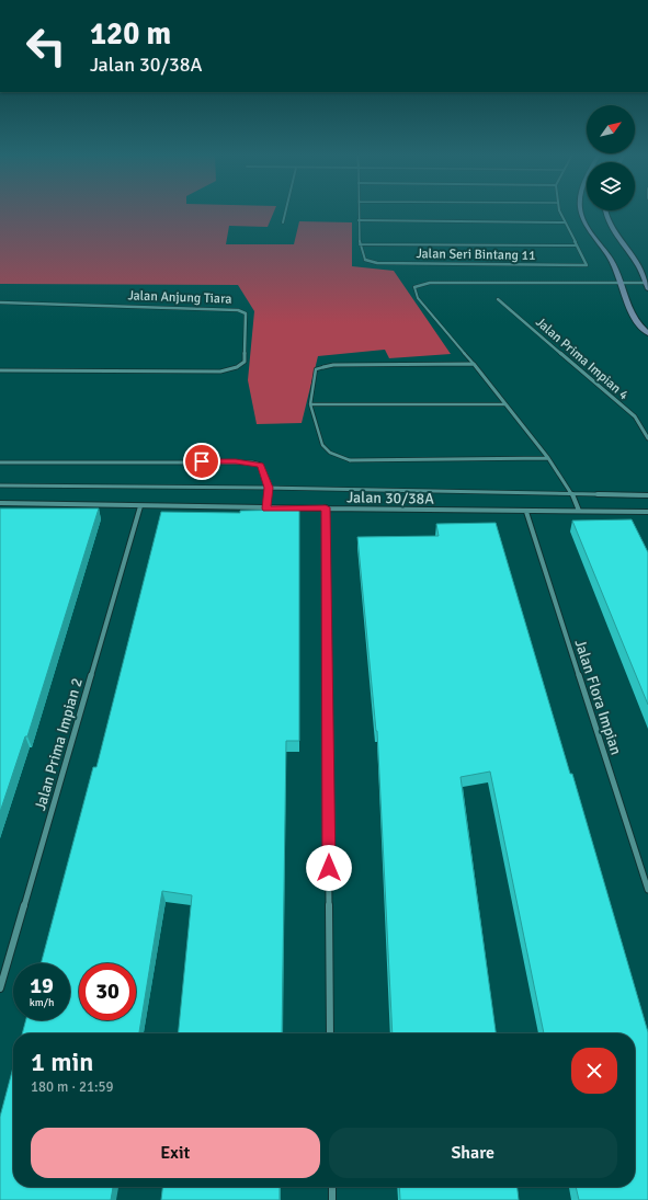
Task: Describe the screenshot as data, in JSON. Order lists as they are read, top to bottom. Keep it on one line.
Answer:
{"streets":{"street":["Jalan Seri Bintang 11","Jalan Anjung Tiara","Jalan Prima Impian 4","Jalan 30/38A","Jalan Flora Impian","Jalan Prima Impian 2"]},"crossings":[["Jalan 30/38A","Jalan Flora Impian"],["Jalan 30/38A","Jalan Prima Impian 2"]],"north":"top right","page":{"turn":["120 m","Jalan 30/38A"],"speed":"19 km/h","limit":"30","heading":["1 min","180 m · 21:59"],"buttons":["Exit","Share"]}}
